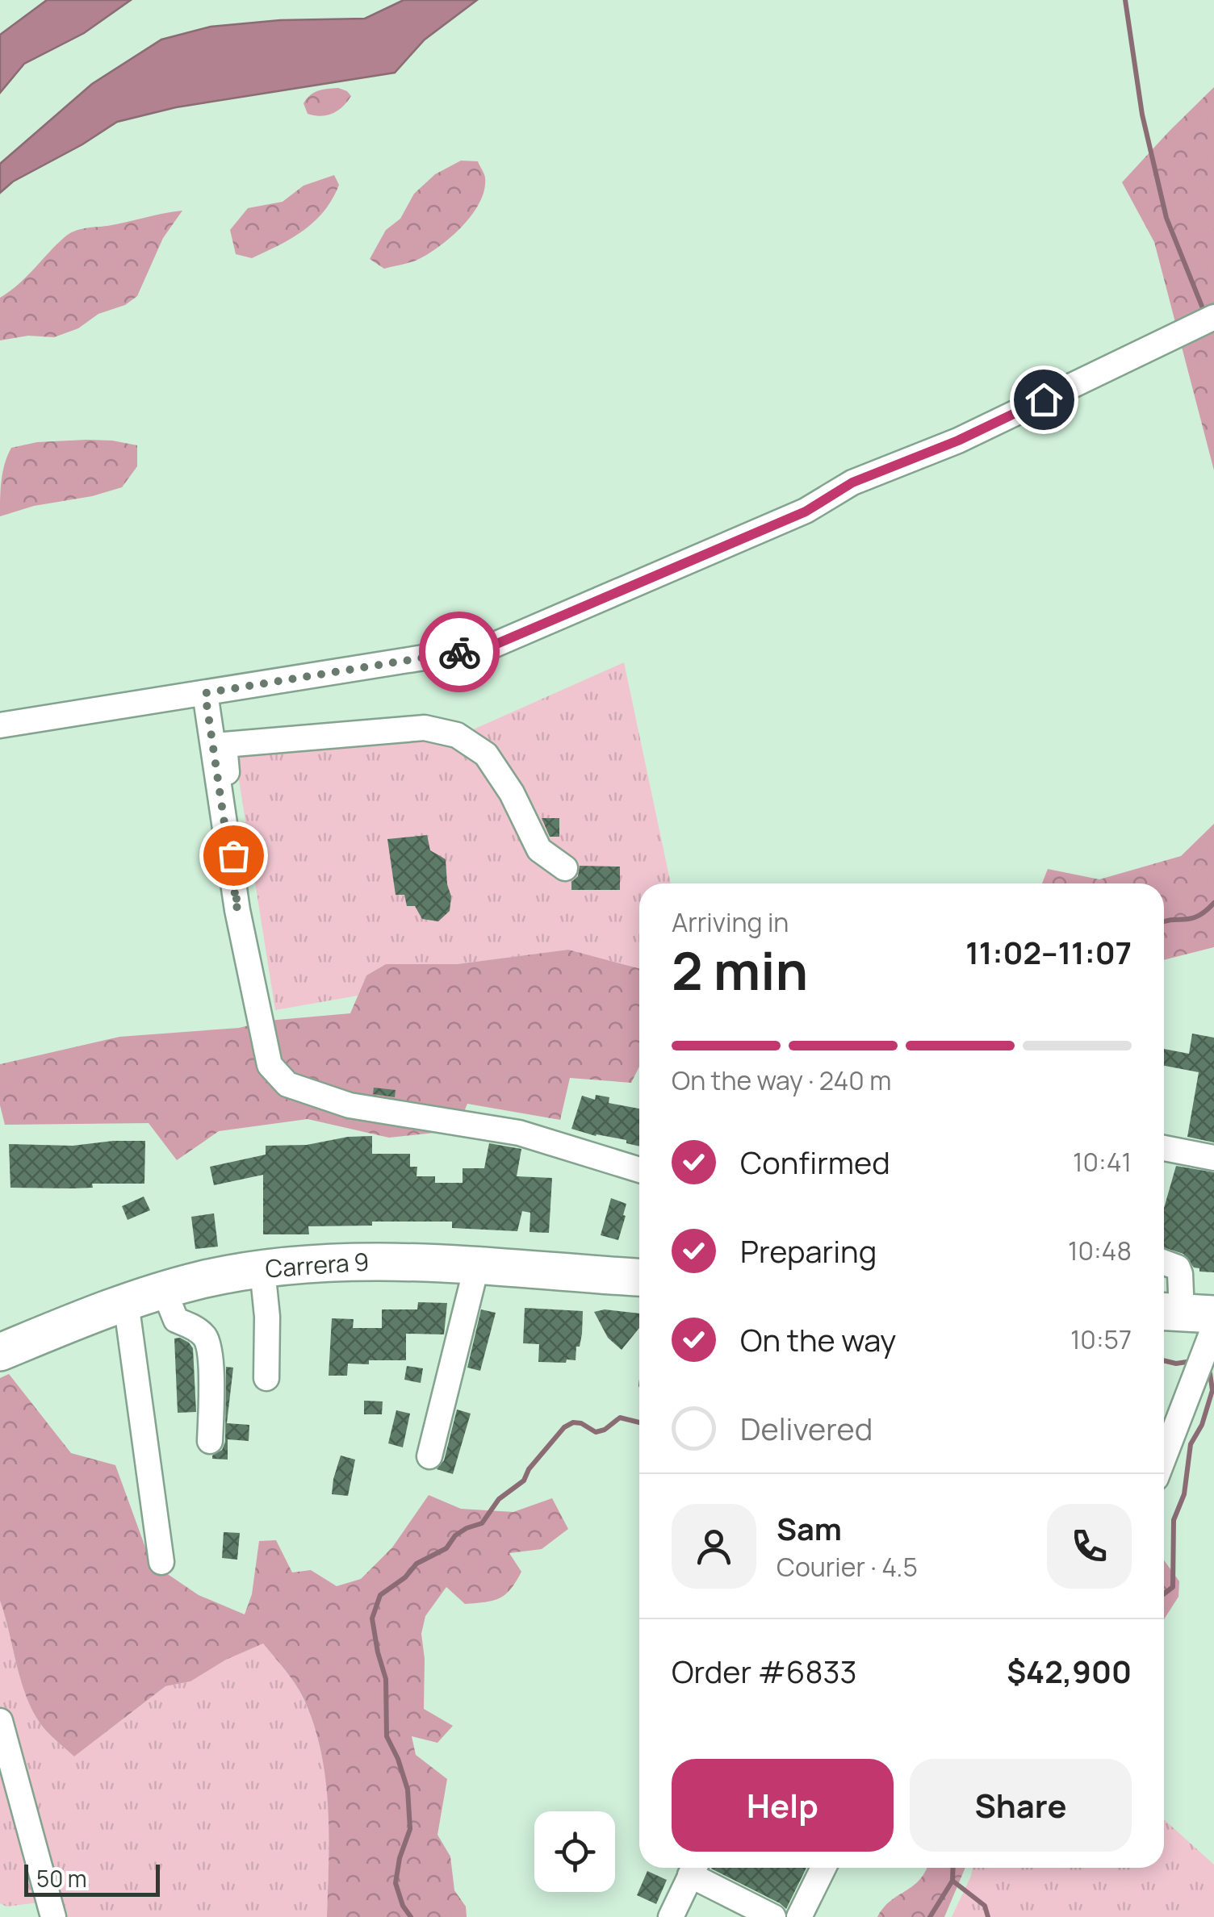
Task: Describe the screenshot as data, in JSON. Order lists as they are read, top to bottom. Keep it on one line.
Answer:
{"streets":{"highway":["Carrera 9"]},"scale_bar":"50 m","page":{"heading":["2 min","Arriving in","11:02–11:07"],"panel":["Sam","Courier · 4.5","Order #6833","$42,900"],"bar":"On the way · 240 m","list":[["Confirmed","10:41"],["Preparing","10:48"],["On the way","10:57"],"Delivered"],"buttons":["Help","Share"],"scale":"50 m"}}
